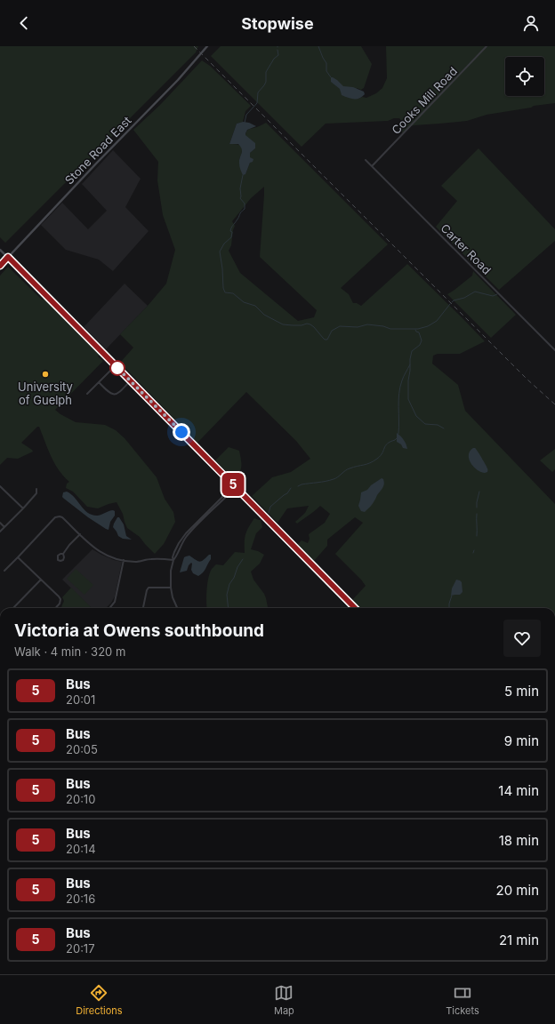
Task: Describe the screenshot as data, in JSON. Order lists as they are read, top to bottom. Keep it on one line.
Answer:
{"streets":{"main road":["Stone Road East"],"street":["Cooks Mill Road","Carter Road"]},"crossings":[["Cooks Mill Road","Carter Road"]],"places":["University of Guelph"],"lines":["bus line 5"],"page":{"header":"Stopwise","on_map":"5","heading":["Victoria at Owens southbound","Walk · 4 min · 320 m"],"list":[{"mark":"5","name":"Bus","note":"20:01","value":"5 min"},{"mark":"5","name":"Bus","note":"20:05","value":"9 min"},{"mark":"5","name":"Bus","note":"20:10","value":"14 min"},{"mark":"5","name":"Bus","note":"20:14","value":"18 min"},{"mark":"5","name":"Bus","note":"20:16","value":"20 min"},{"mark":"5","name":"Bus","note":"20:17","value":"21 min"}],"tabs":["Directions","Map","Tickets"]}}
